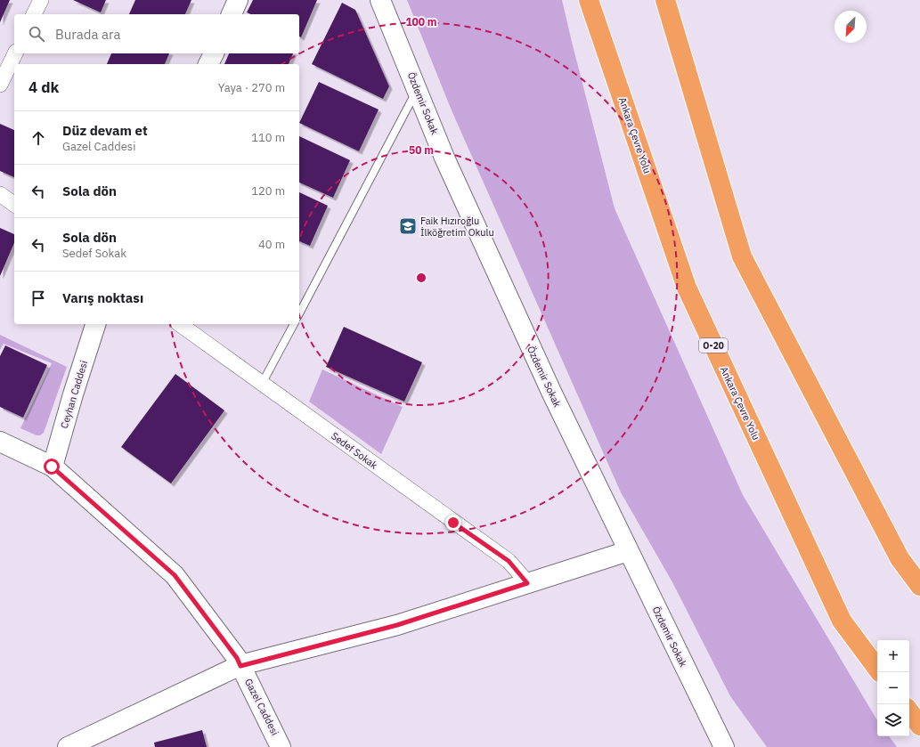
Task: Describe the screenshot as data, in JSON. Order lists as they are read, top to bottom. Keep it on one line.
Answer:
{"streets":{"highway":["Ankara Çevre Yolu","O-20"],"street":["Özdemir Sokak","Ceyhan Caddesi","Sedef Sokak","Gazel Caddesi"]},"crossings":[["Ceyhan Caddesi","Gazel Caddesi"]],"places":{"school or university":["Faik Hızıroğlu İlköğretim Okulu"]},"north":"bottom left","page":{"search":"Burada ara","heading":["4 dk","Yaya · 270 m"],"list":[["Düz devam et","Gazel Caddesi","110 m"],["Sola dön","120 m"],["Sola dön","Sedef Sokak","40 m"],"Varış noktası"],"map_buttons":["+","−"]},"rings":["100 m","50 m"]}
